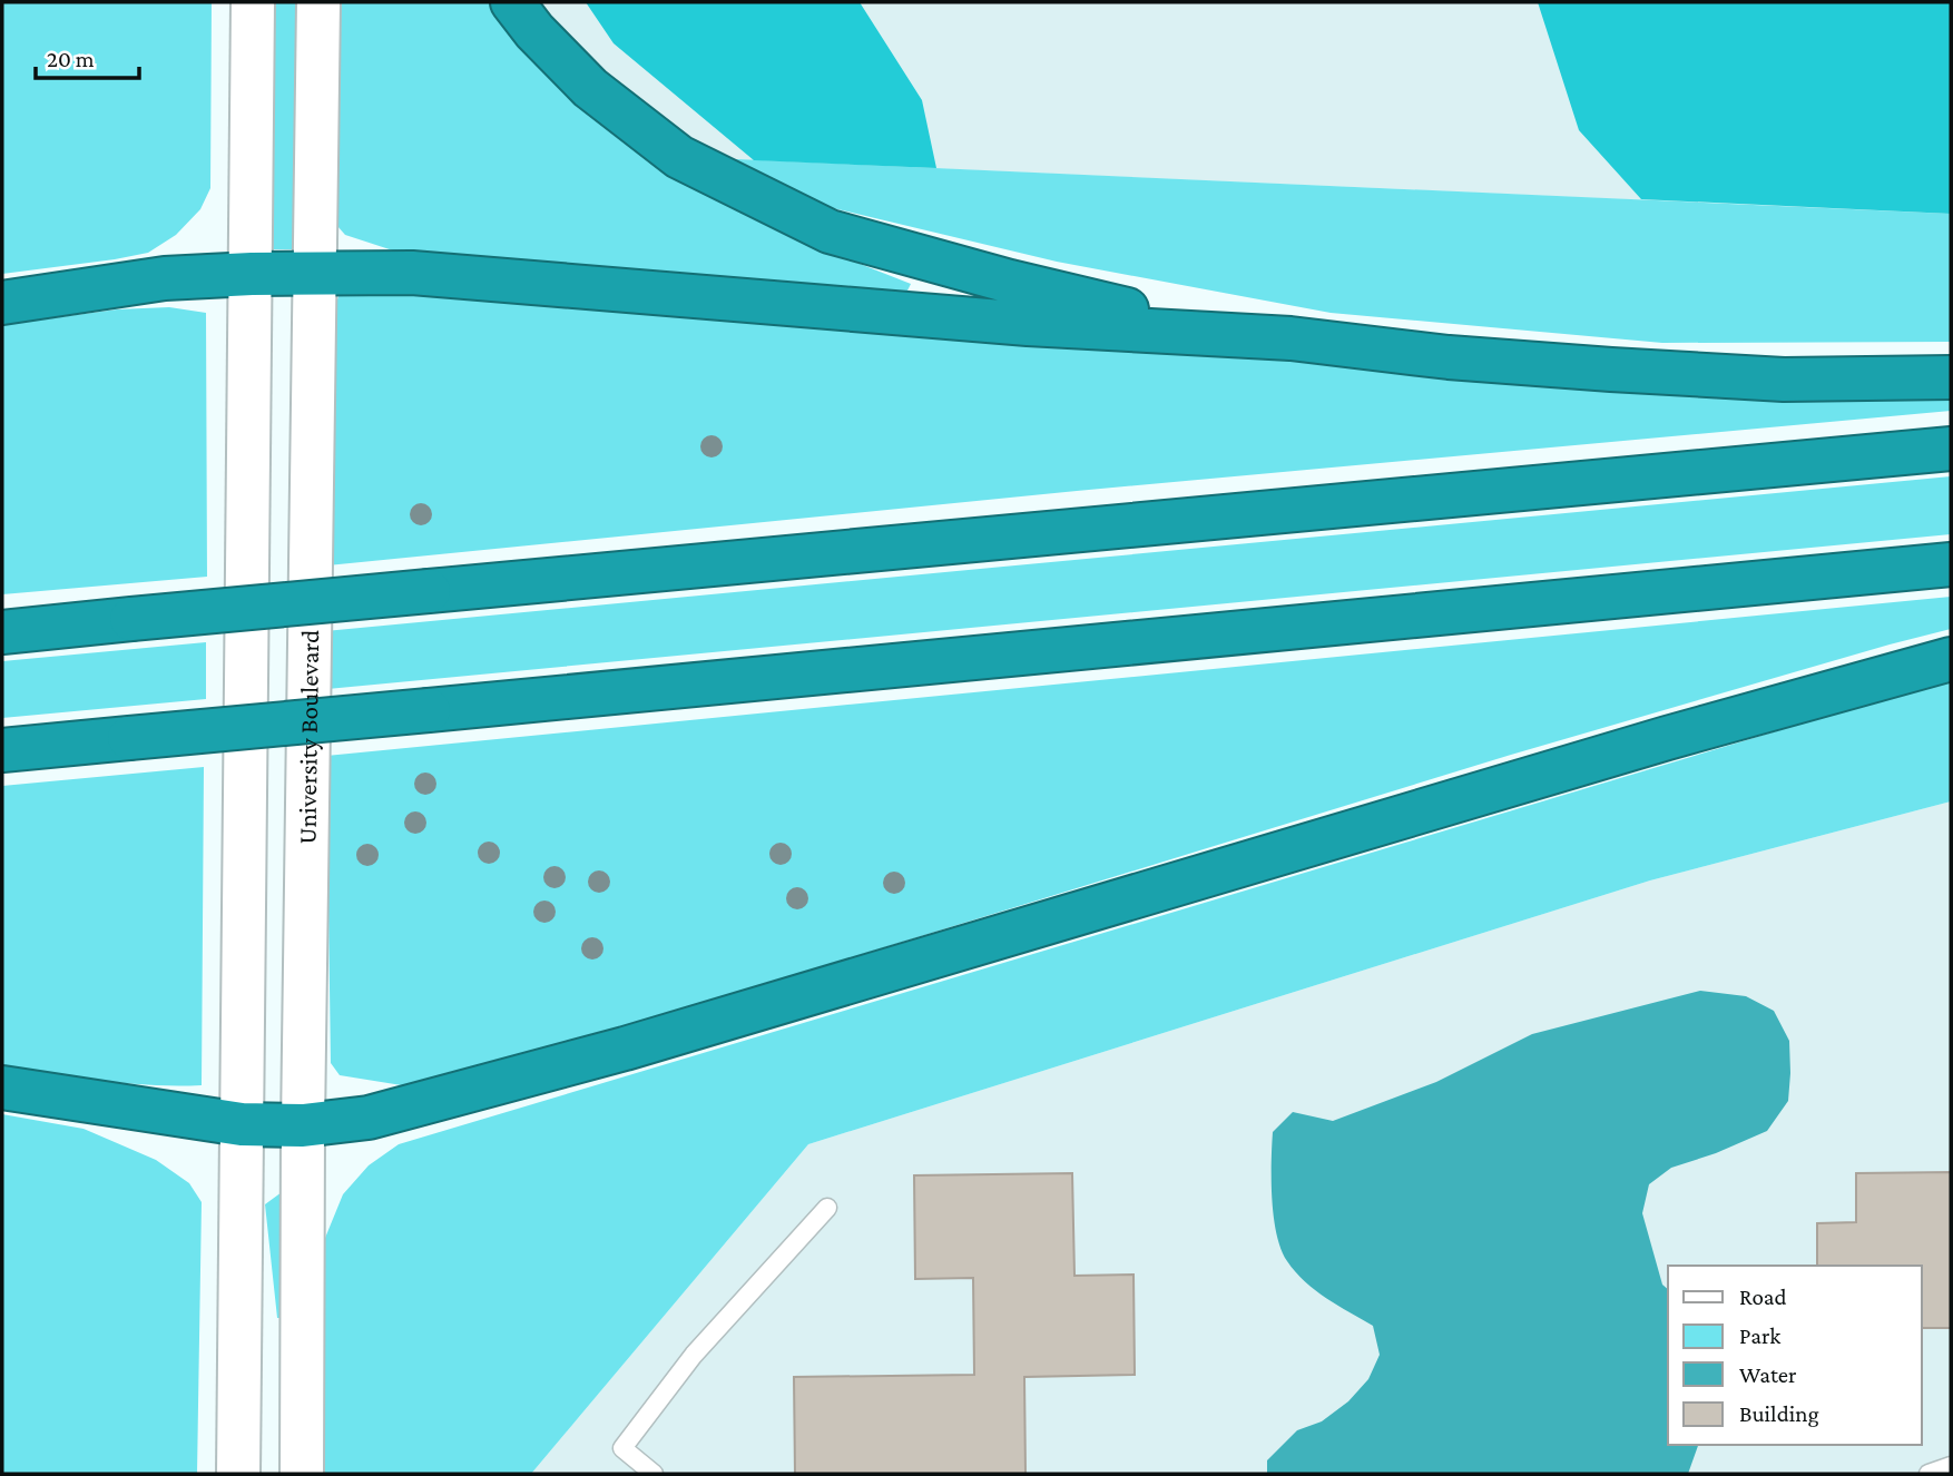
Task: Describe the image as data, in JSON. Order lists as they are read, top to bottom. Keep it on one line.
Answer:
{"streets":{"main road":["University Boulevard"]},"legend":["Road","Park","Water","Building"],"scale_bar":"20 m"}
